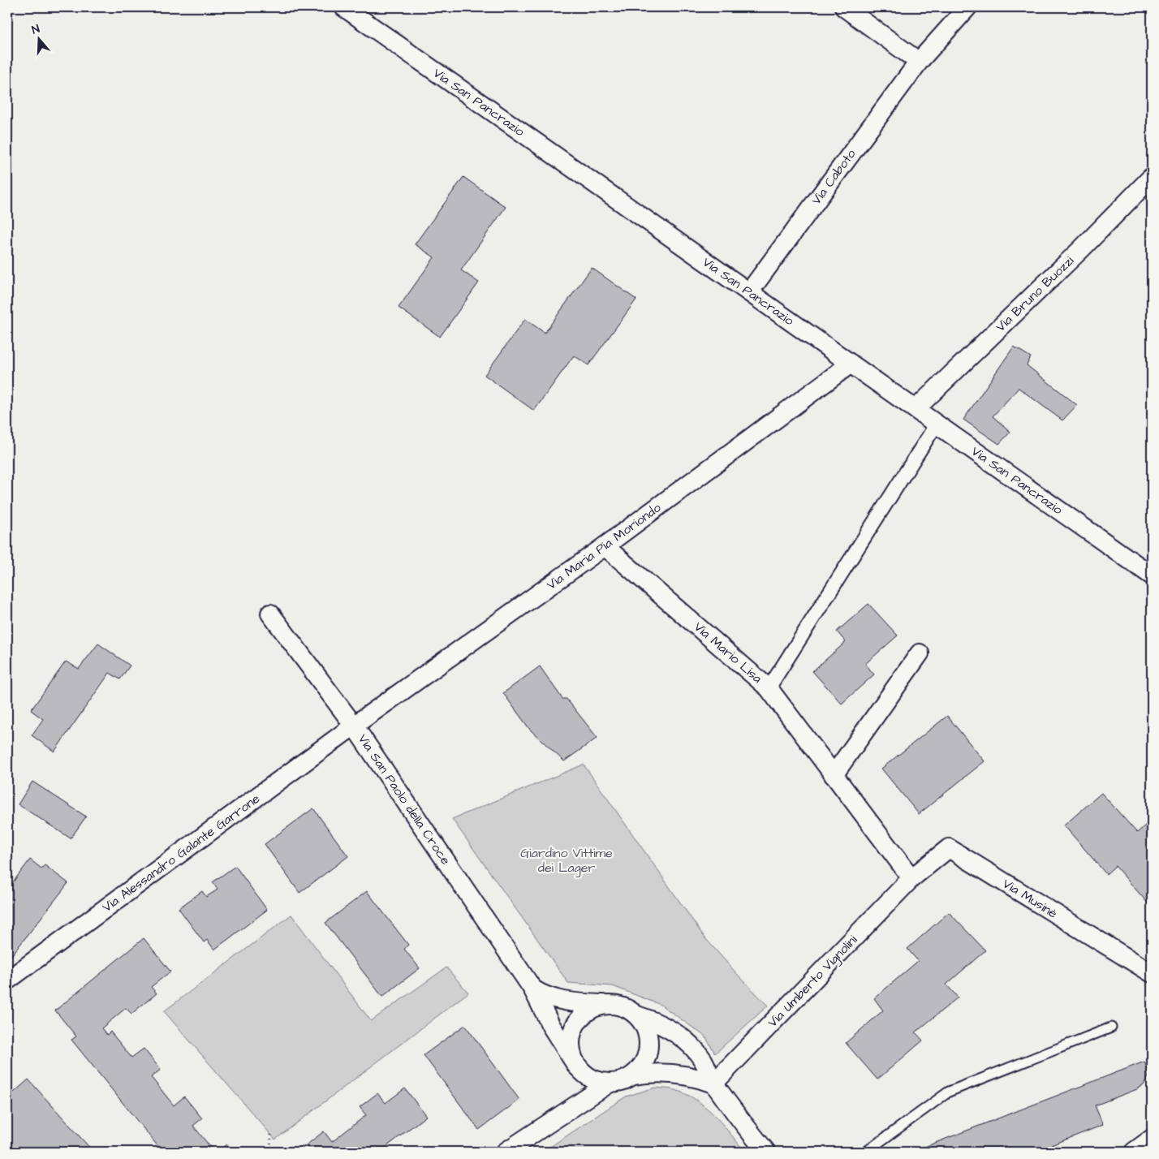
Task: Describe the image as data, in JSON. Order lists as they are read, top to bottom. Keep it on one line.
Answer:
{"streets":{"street":["Via San Pancrazio","Via Caboto","Via Bruno Buozzi","Via Maria Pia Moriondo","Via Mario Lisa","Via San Paolo della Croce","Via Alessandro Galante Garrone","Via Musinè","Via Umberto Vignolini"]},"crossings":[["Via San Pancrazio","Via Caboto"],["Via San Pancrazio","Via Bruno Buozzi"],["Via San Pancrazio","Via Maria Pia Moriondo"],["Via Maria Pia Moriondo","Via Mario Lisa"],["Via Maria Pia Moriondo","Via San Paolo della Croce"],["Via Maria Pia Moriondo","Via Alessandro Galante Garrone"],["Via Mario Lisa","Via Musinè"],["Via Mario Lisa","Via Umberto Vignolini"],["Via San Paolo della Croce","Via Alessandro Galante Garrone"],["Via Musinè","Via Umberto Vignolini"]],"parks":["Giardino Vittime dei Lager"],"north":"top"}
